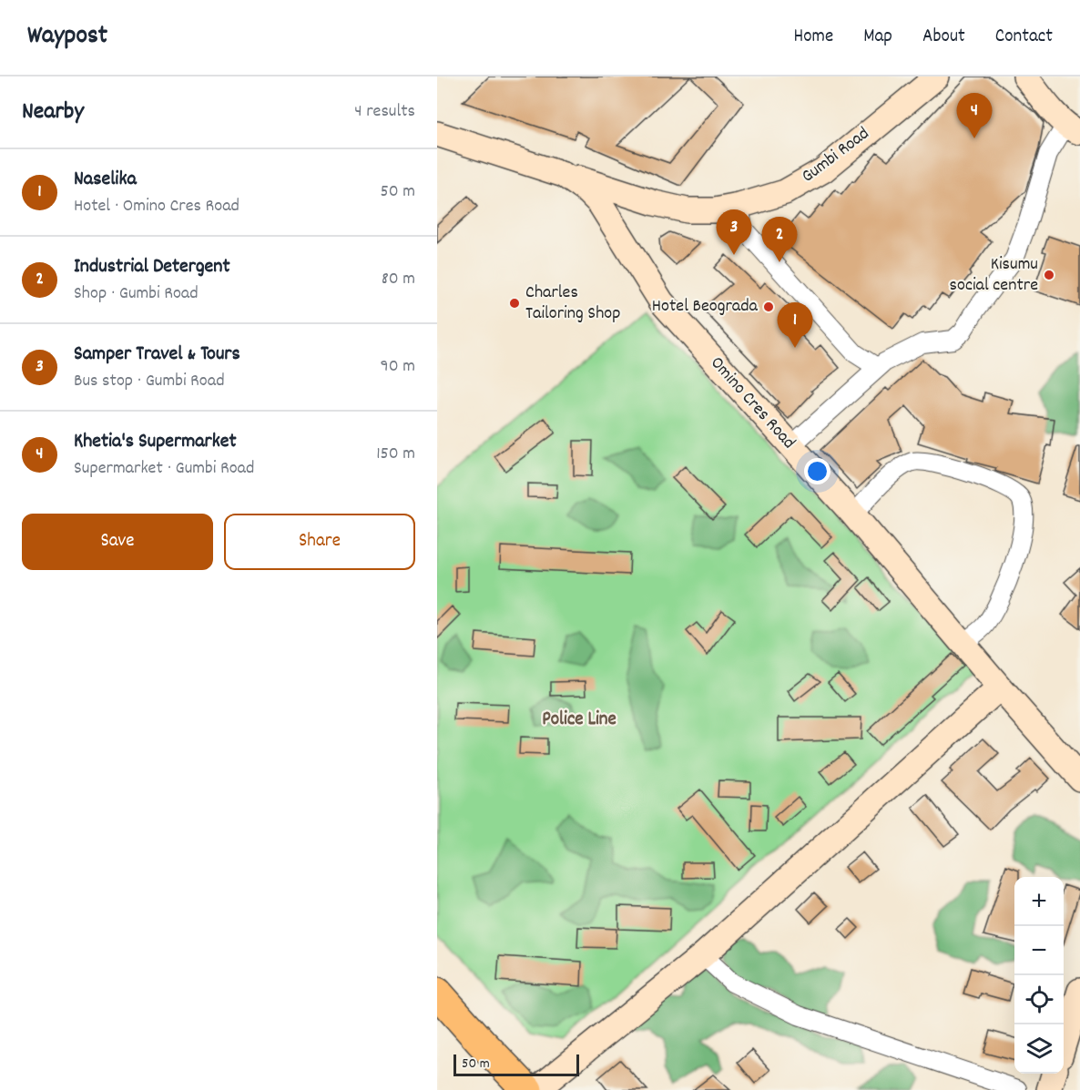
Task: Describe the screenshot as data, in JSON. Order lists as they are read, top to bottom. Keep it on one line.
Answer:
{"streets":{"street":["Gumbi Road","Omino Cres Road"]},"crossings":[["Gumbi Road","Omino Cres Road"]],"districts":["Police Line"],"places":["Kisumu social centre","Charles Tailoring Shop","Hotel Beograda"],"scale_bar":"50 m","page":{"header":"Waypost","nav":["Home","Map","About","Contact"],"heading":["Nearby","4 results"],"pins":["4","3","2","1"],"list":[{"mark":"1","name":"Naselika","note":"Hotel · Omino Cres Road","value":"50 m"},{"mark":"2","name":"Industrial Detergent","note":"Shop · Gumbi Road","value":"80 m"},{"mark":"3","name":"Samper Travel & Tours","note":"Bus stop · Gumbi Road","value":"90 m"},{"mark":"4","name":"Khetia's Supermarket","note":"Supermarket · Gumbi Road","value":"150 m"}],"buttons":["Save","Share"],"map_buttons":["+","−"],"scale":"50 m"}}
